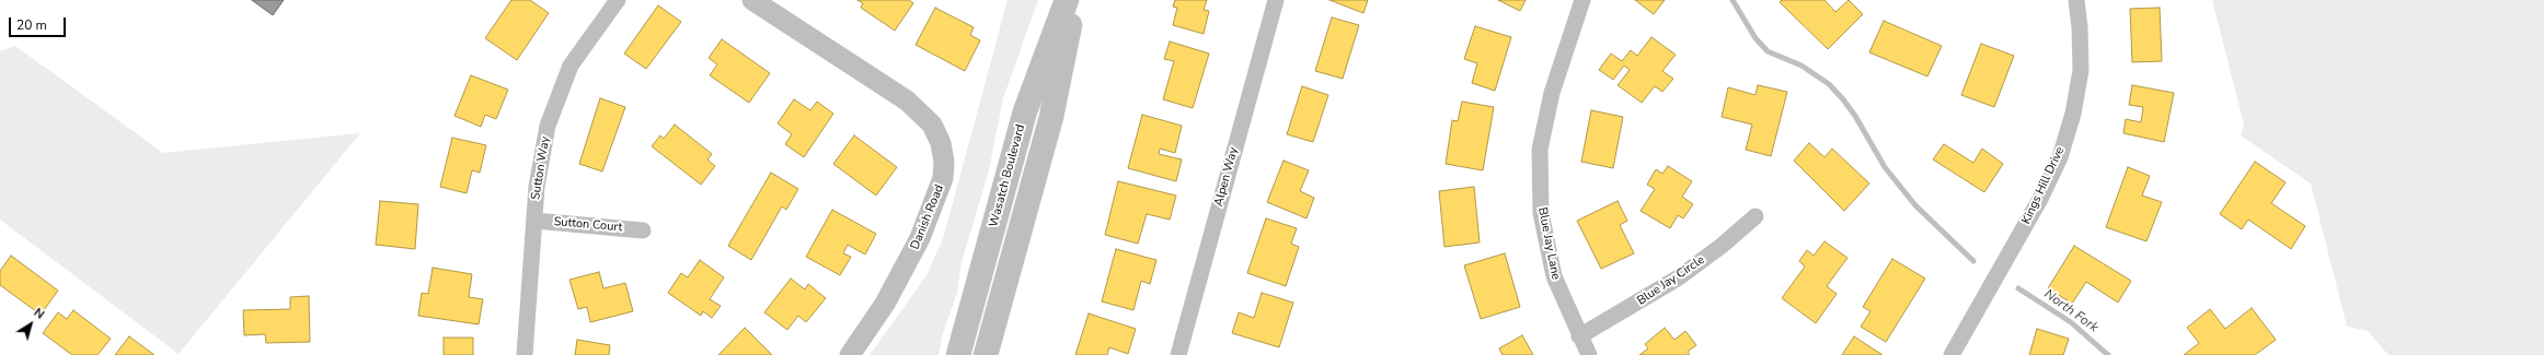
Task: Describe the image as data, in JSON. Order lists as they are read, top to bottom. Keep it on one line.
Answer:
{"streets":{"main road":["Wasatch Boulevard"],"street":["Sutton Way","Alpen Way","Kings Hill Drive","Danish Road","Sutton Court","Blue Jay Lane","Blue Jay Circle"]},"crossings":[["Sutton Way","Sutton Court"],["Blue Jay Lane","Blue Jay Circle"]],"water":["North Fork"],"scale_bar":"20 m","north":"top right"}
